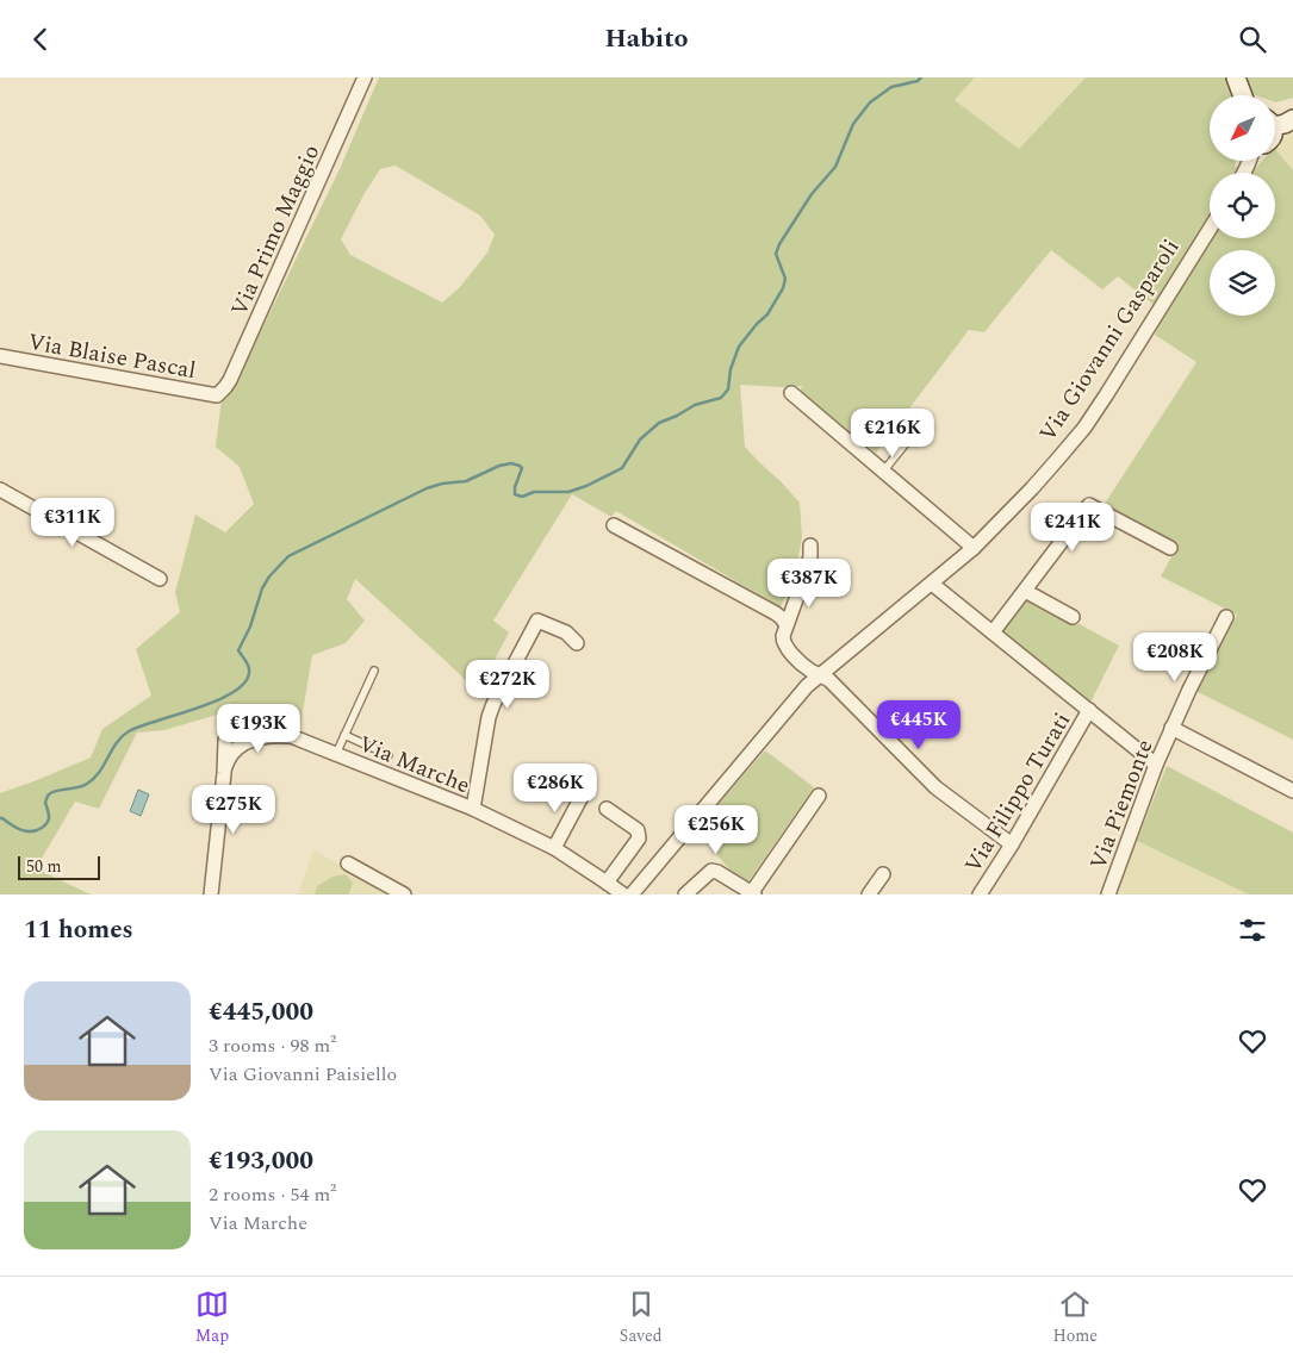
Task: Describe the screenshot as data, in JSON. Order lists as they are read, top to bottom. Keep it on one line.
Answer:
{"streets":{"street":["Via Primo Maggio","Via Giovanni Gasparoli","Via Blaise Pascal","Via Marche","Via Filippo Turati","Via Piemonte"]},"crossings":[["Via Primo Maggio","Via Blaise Pascal"]],"scale_bar":"50 m","north":"bottom left","page":{"header":"Habito","price":["€216K","€311K","€241K","€387K","€208K","€272K","€445K","€193K","€286K","€275K","€256K"],"scale":"50 m","heading":"11 homes","list":[{"name":"€445,000","note":"3 rooms · 98 m² · Via Giovanni Paisiello"},{"name":"€193,000","note":"2 rooms · 54 m² · Via Marche"}],"tabs":["Map","Saved","Home"]}}
